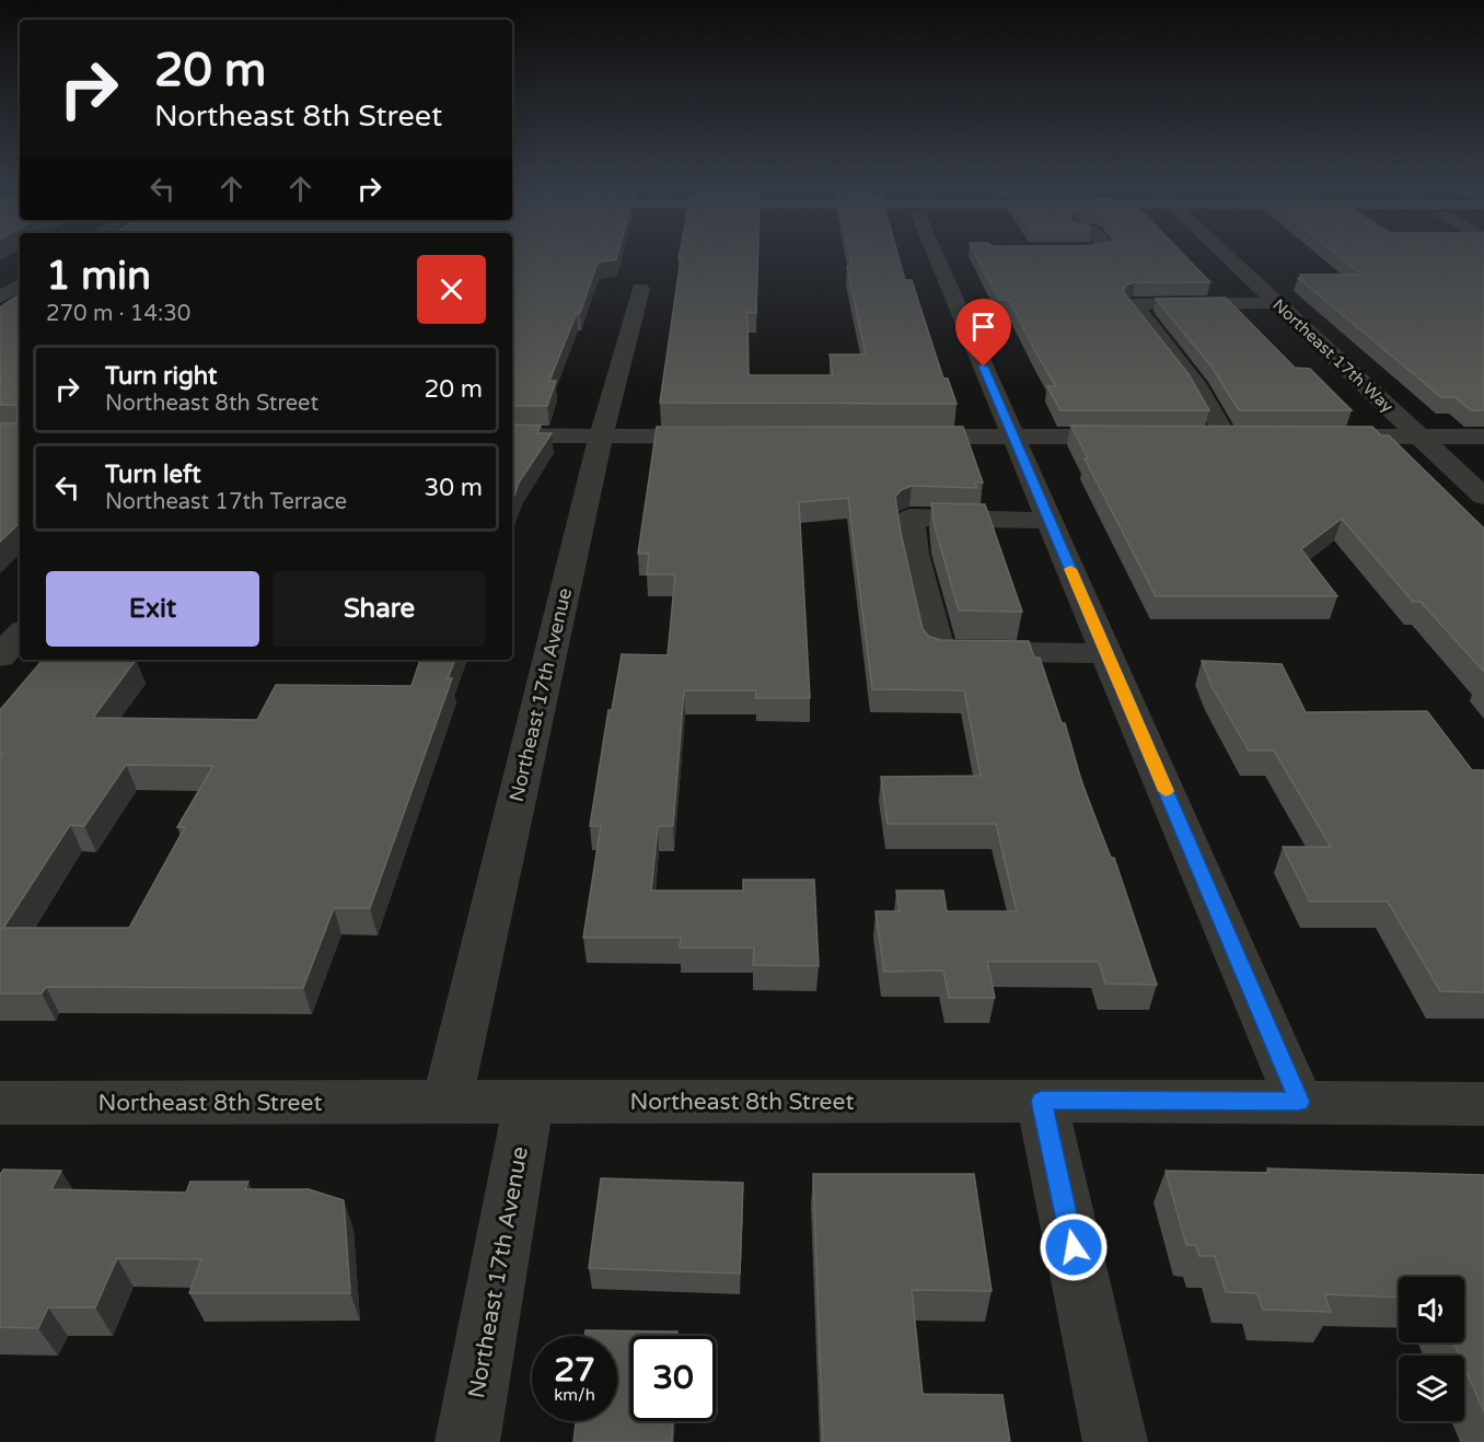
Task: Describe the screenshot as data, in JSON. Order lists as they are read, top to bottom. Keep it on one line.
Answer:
{"streets":{"street":["Northeast 17th Way","Northeast 17th Avenue","Northeast 8th Street"]},"crossings":[["Northeast 17th Avenue","Northeast 8th Street"]],"page":{"turn":["20 m","Northeast 8th Street"],"heading":["1 min","270 m · 14:30"],"list":[{"name":"Turn right","note":"Northeast 8th Street","value":"20 m"},{"name":"Turn left","note":"Northeast 17th Terrace","value":"30 m"}],"buttons":["Exit","Share"],"speed":"27 km/h","limit":"30"}}
